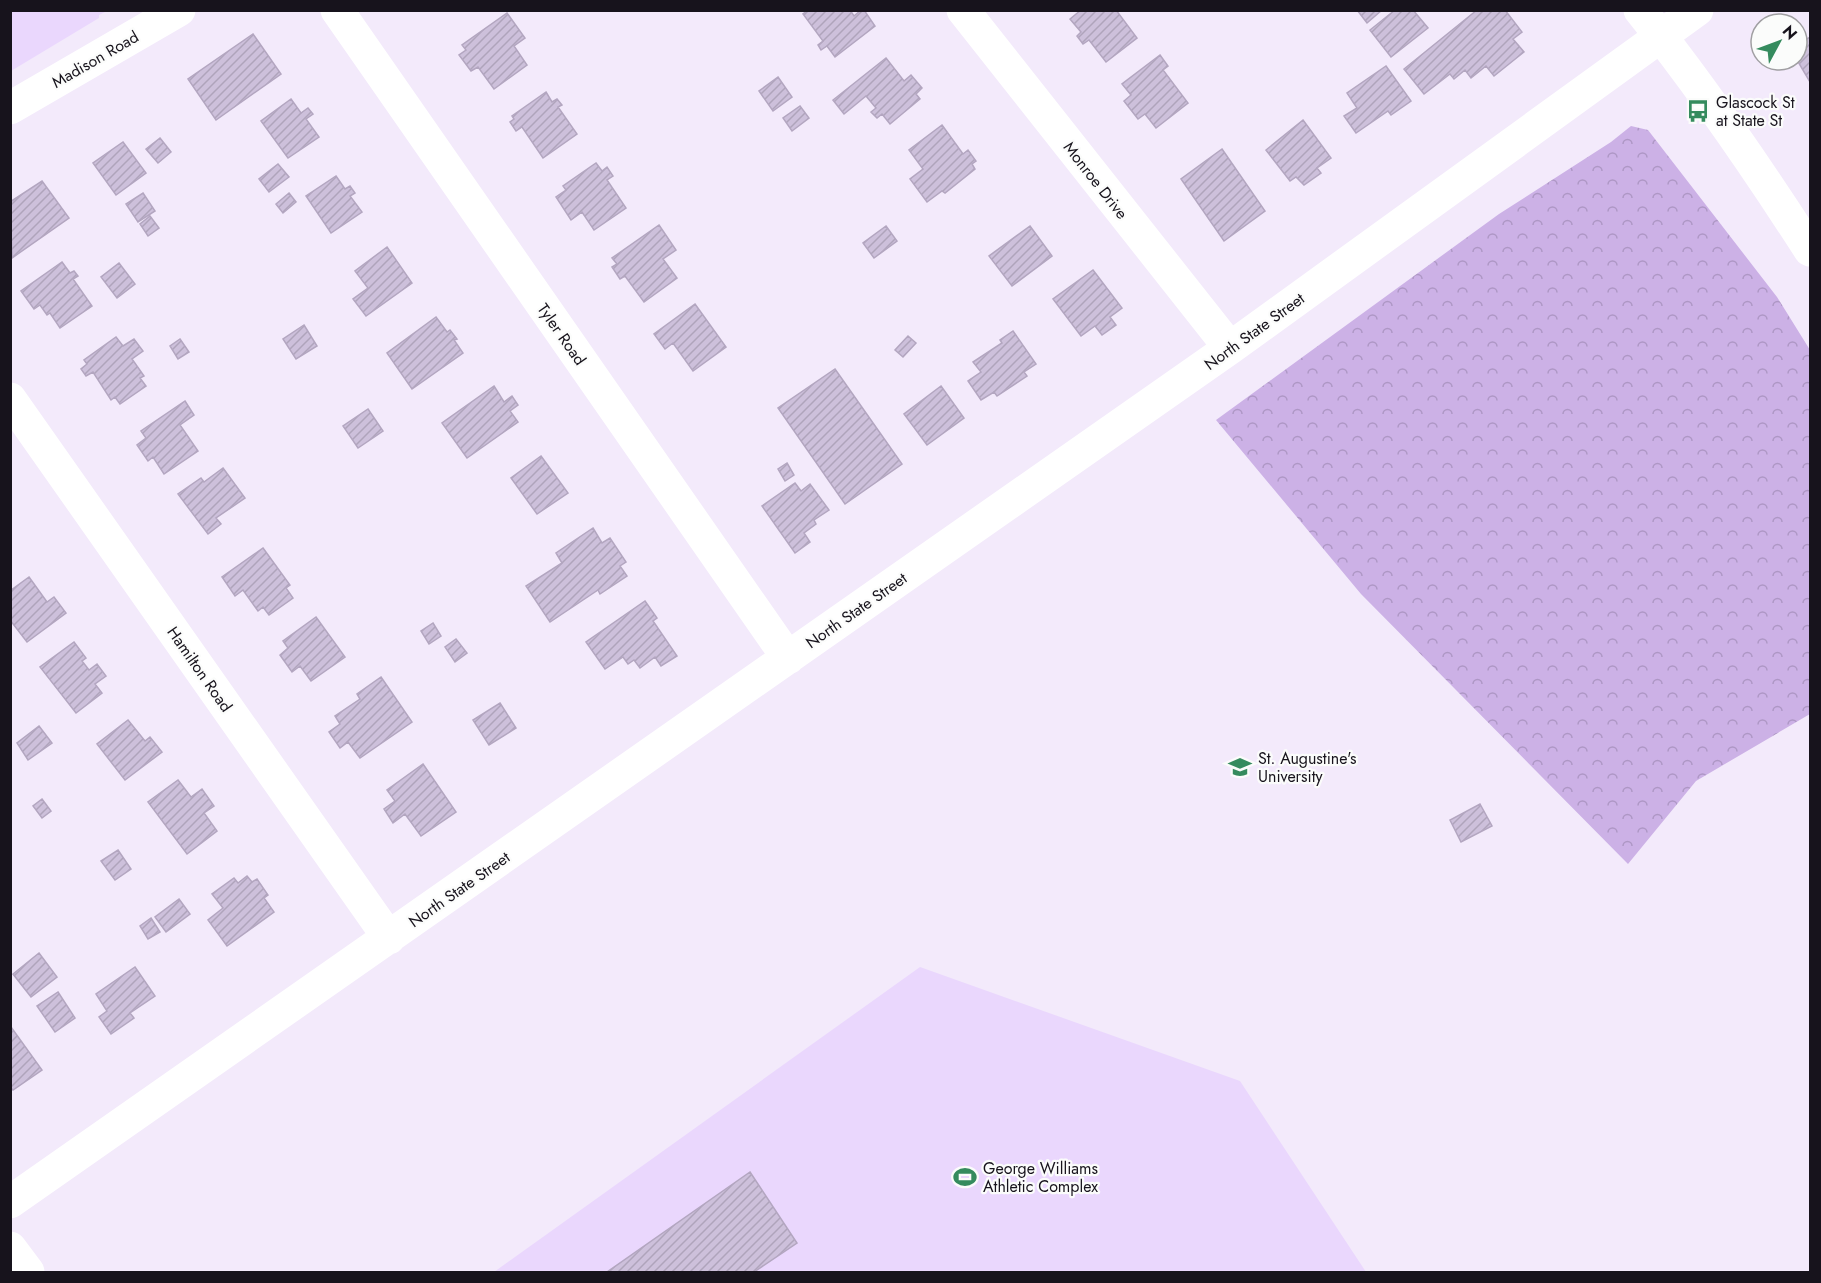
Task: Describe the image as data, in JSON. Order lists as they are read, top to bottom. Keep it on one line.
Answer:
{"streets":{"street":["Madison Road","Monroe Drive","North State Street","Tyler Road","Hamilton Road"]},"crossings":[["Monroe Drive","North State Street"],["North State Street","Tyler Road"],["North State Street","Hamilton Road"]],"places":{"bus stop":["Glascock St at State St"],"school or university":["St. Augustine's University"],"sports":["George Williams Athletic Complex"]},"north":"top right"}
